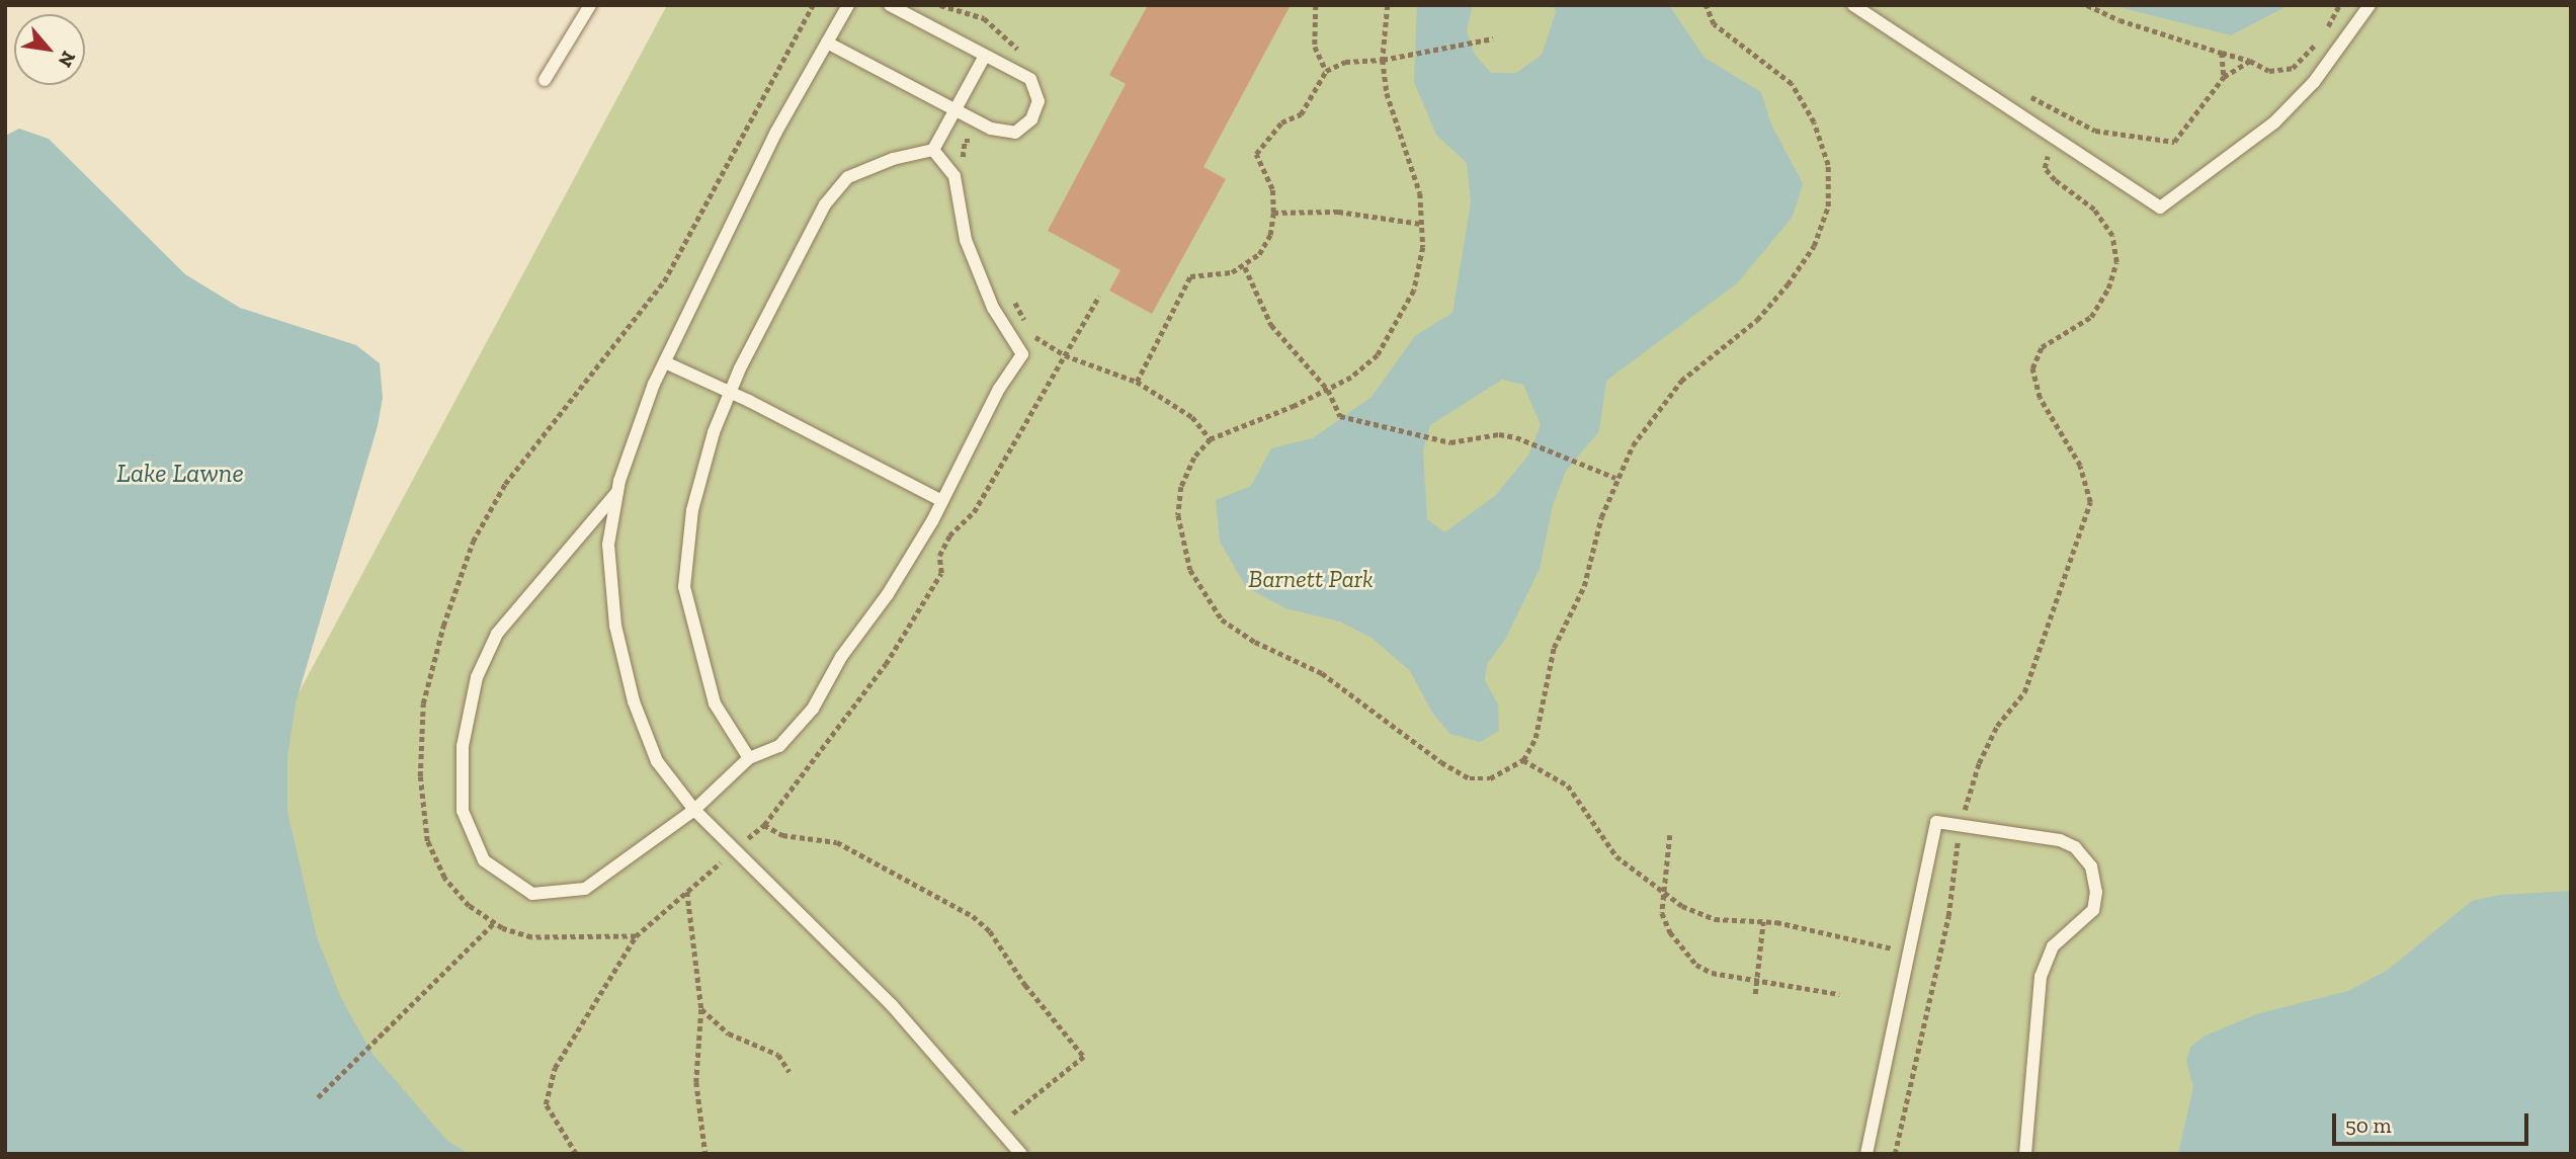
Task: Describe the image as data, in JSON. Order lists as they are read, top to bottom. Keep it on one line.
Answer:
{"water":["Lake Lawne"],"parks":["Barnett Park"],"scale_bar":"50 m","north":"bottom right"}
